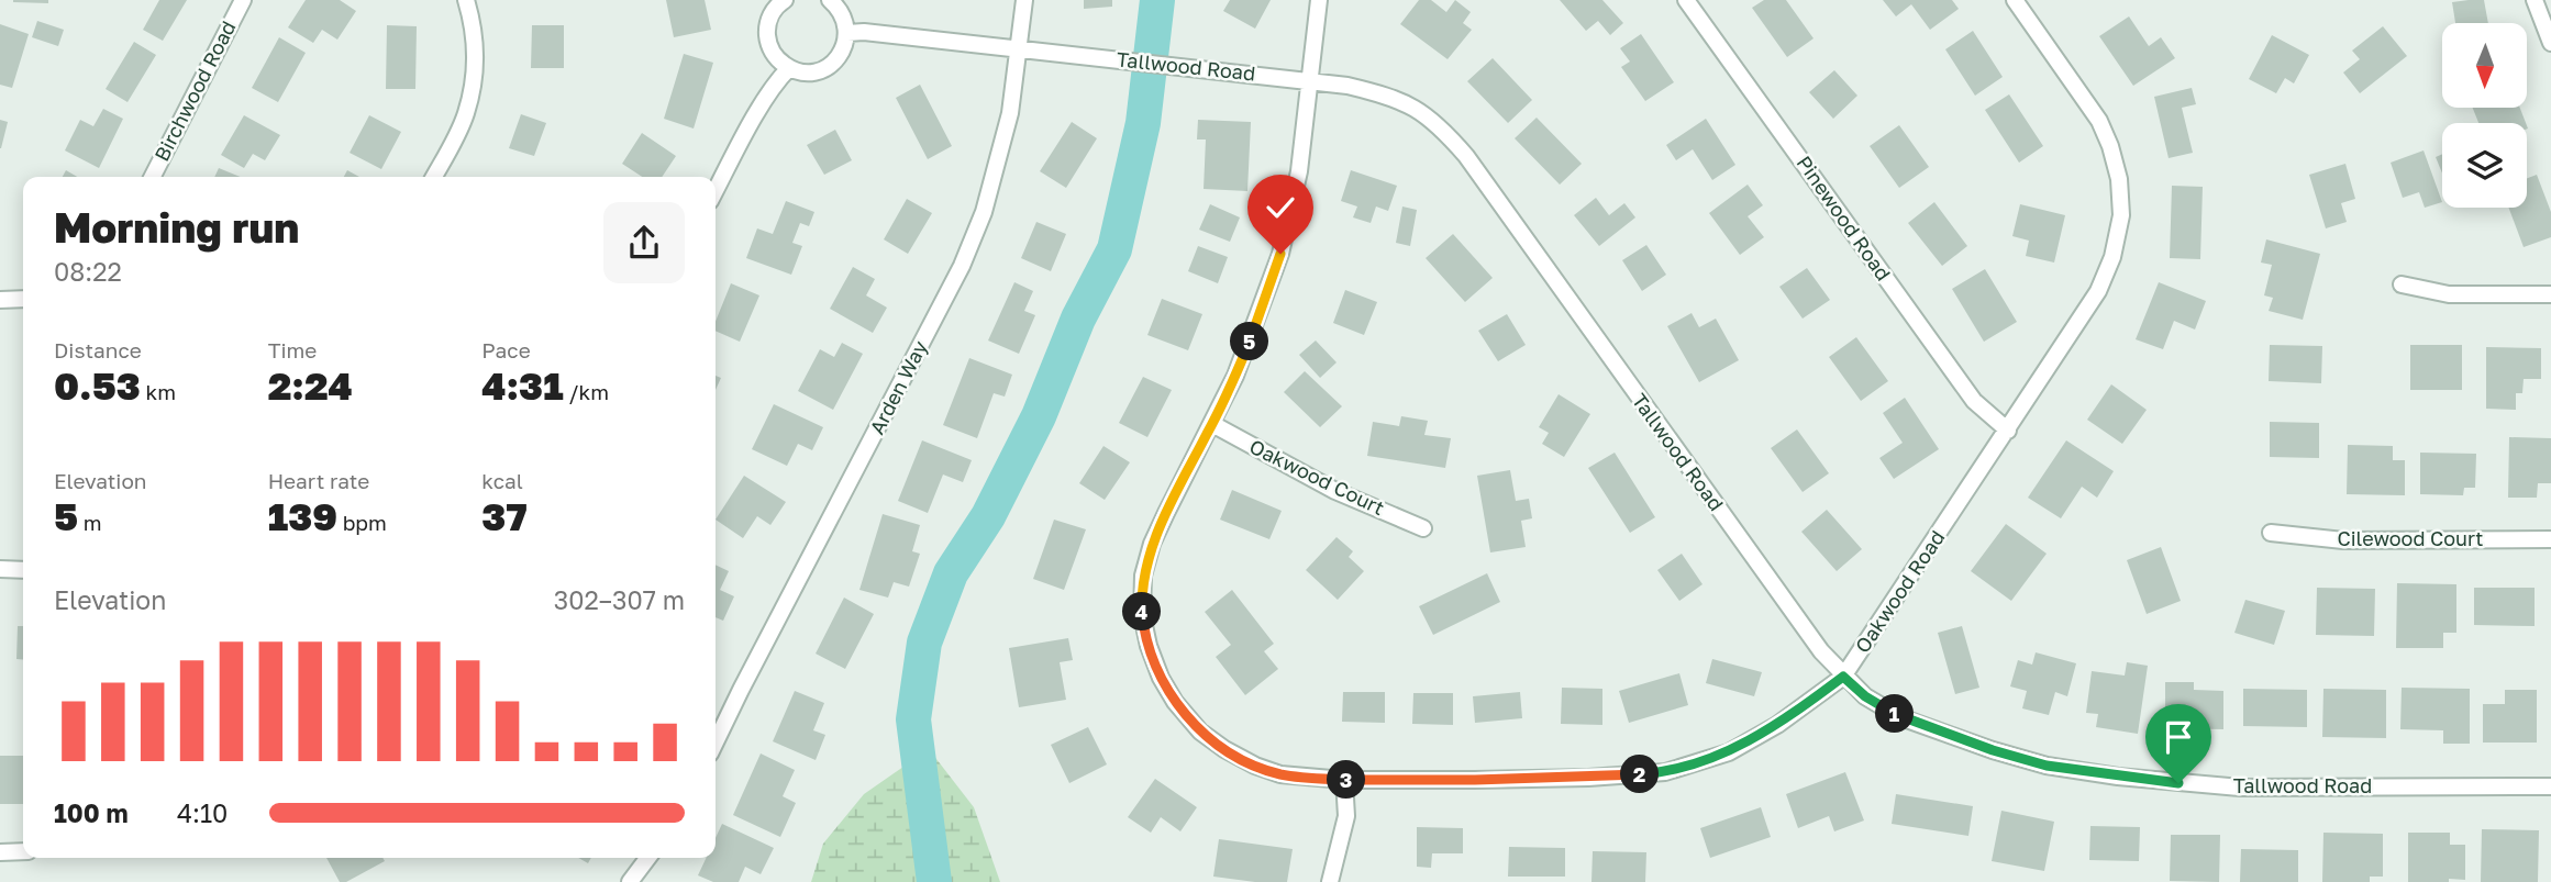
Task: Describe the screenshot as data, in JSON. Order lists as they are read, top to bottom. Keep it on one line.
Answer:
{"streets":{"street":["Tallwood Road","Birchwood Road","Pinewood Road","Arden Way","Oakwood Court","Cilewood Court","Oakwood Road"]},"crossings":[["Tallwood Road","Arden Way"],["Tallwood Road","Oakwood Road"],["Pinewood Road","Oakwood Road"],["Oakwood Court","Oakwood Road"]],"north":"bottom","page":{"heading":["Morning run","08:22"],"stats":[["Distance","0.53 km"],["Time","2:24"],["Pace","4:31 /km"],["Elevation","5 m"],["Heart rate","139 bpm"],["kcal","37"]],"pins":["5","4","1","2","3"],"chart":["Elevation","302–307 m"],"list":[{"name":"100 m","note":"4:10"}]}}
